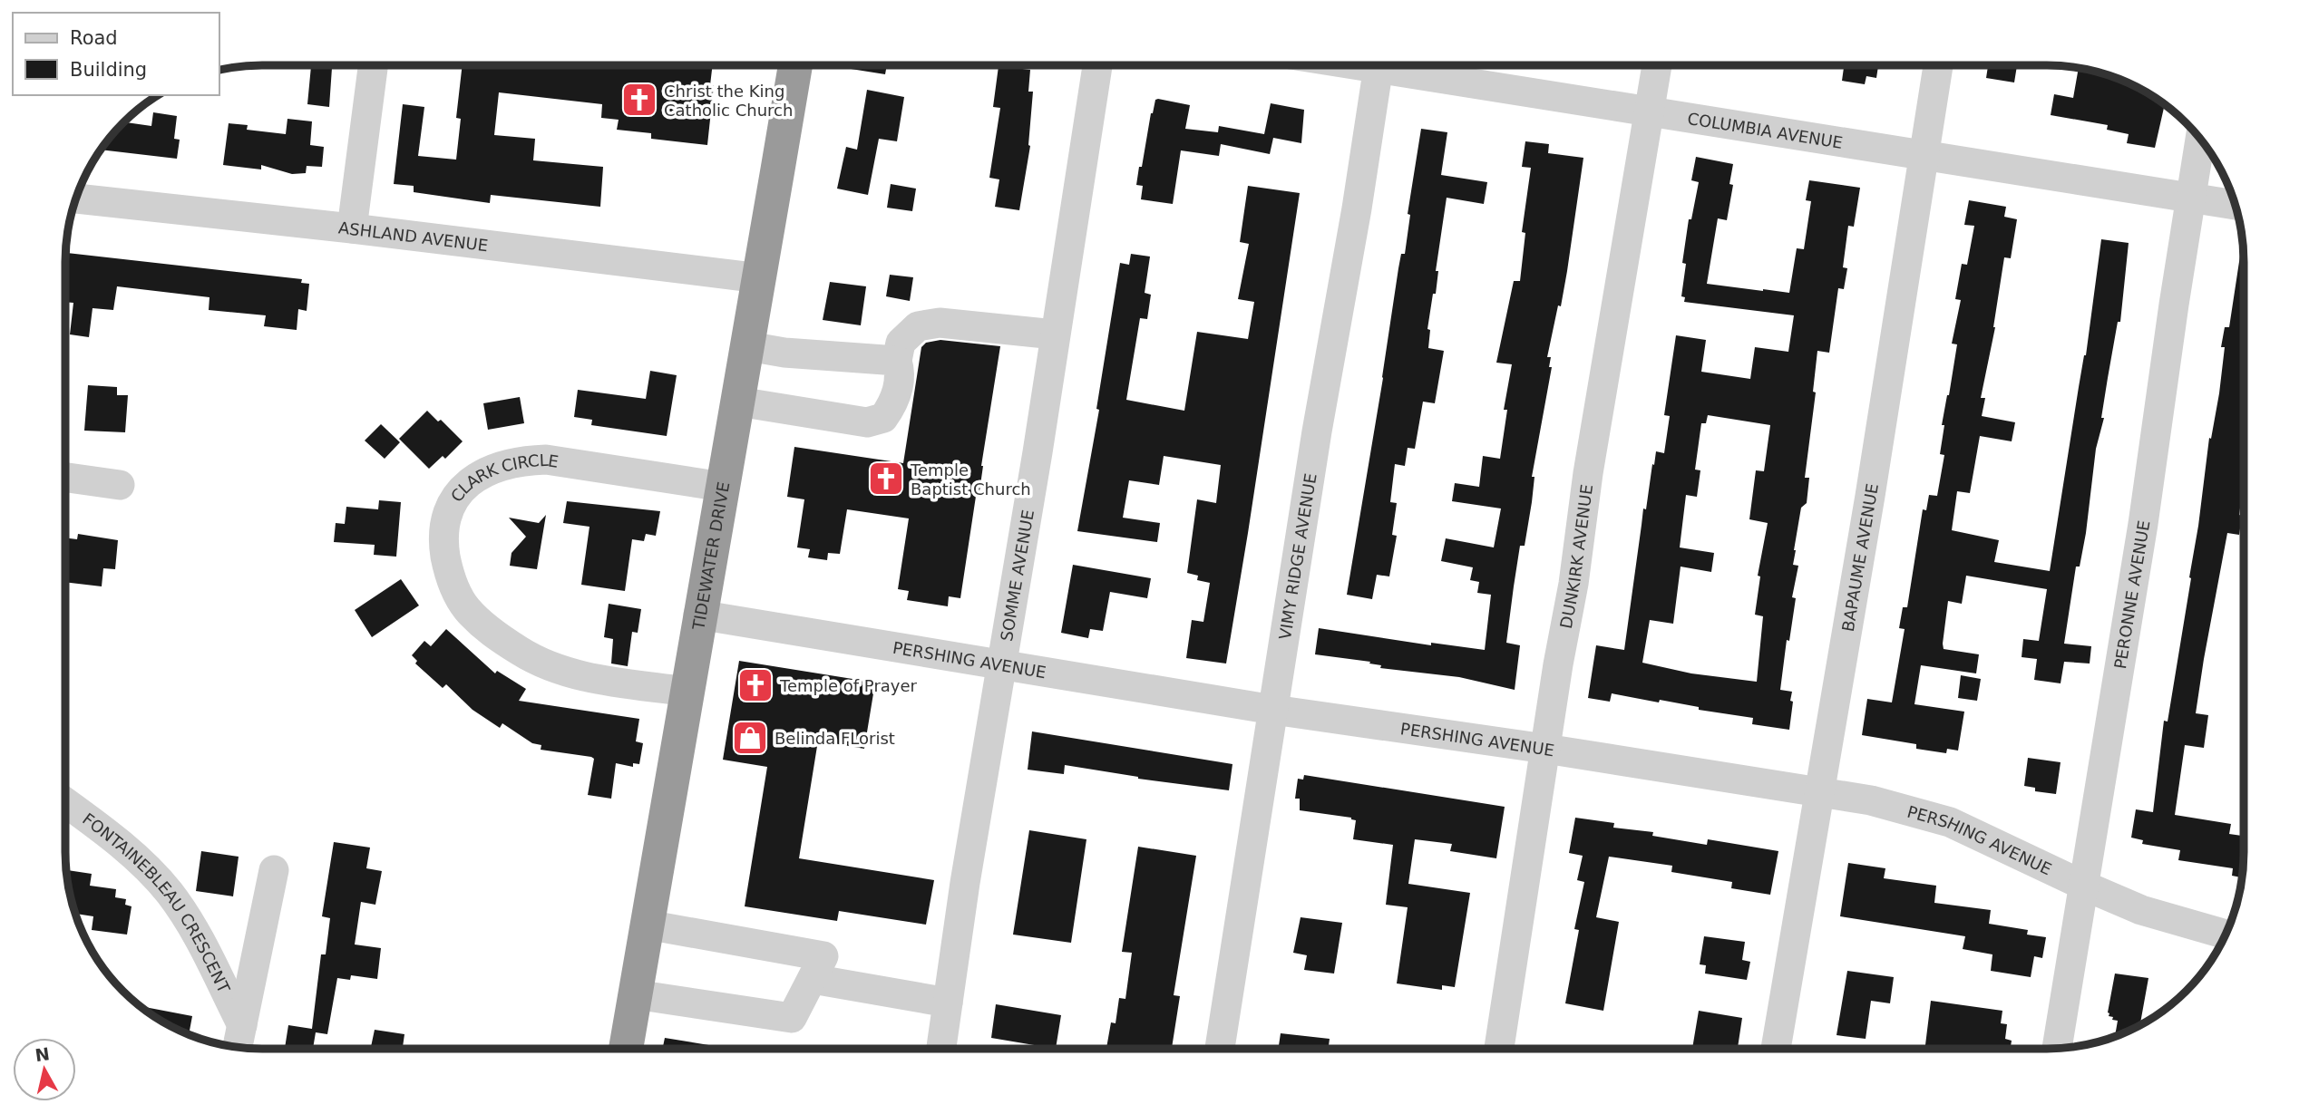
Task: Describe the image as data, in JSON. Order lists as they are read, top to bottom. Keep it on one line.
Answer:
{"streets":{"highway":["TIDEWATER DRIVE"],"street":["COLUMBIA AVENUE","ASHLAND AVENUE","CLARK CIRCLE","VIMY RIDGE AVENUE","DUNKIRK AVENUE","BAPAUME AVENUE","SOMME AVENUE","PERONNE AVENUE","PERSHING AVENUE","FONTAINEBLEAU CRESCENT"]},"crossings":[["COLUMBIA AVENUE","DUNKIRK AVENUE"],["COLUMBIA AVENUE","BAPAUME AVENUE"],["COLUMBIA AVENUE","PERONNE AVENUE"],["ASHLAND AVENUE","TIDEWATER DRIVE"],["CLARK CIRCLE","TIDEWATER DRIVE"],["TIDEWATER DRIVE","PERSHING AVENUE"],["VIMY RIDGE AVENUE","PERSHING AVENUE"],["DUNKIRK AVENUE","PERSHING AVENUE"],["BAPAUME AVENUE","PERSHING AVENUE"],["SOMME AVENUE","PERSHING AVENUE"],["PERONNE AVENUE","PERSHING AVENUE"]],"places":{"church":["Christ the King Catholic Church","Temple Baptist Church","Temple of Prayer"],"shop":["Belinda FLorist"]},"legend":["Road","Building"],"north":"top"}
